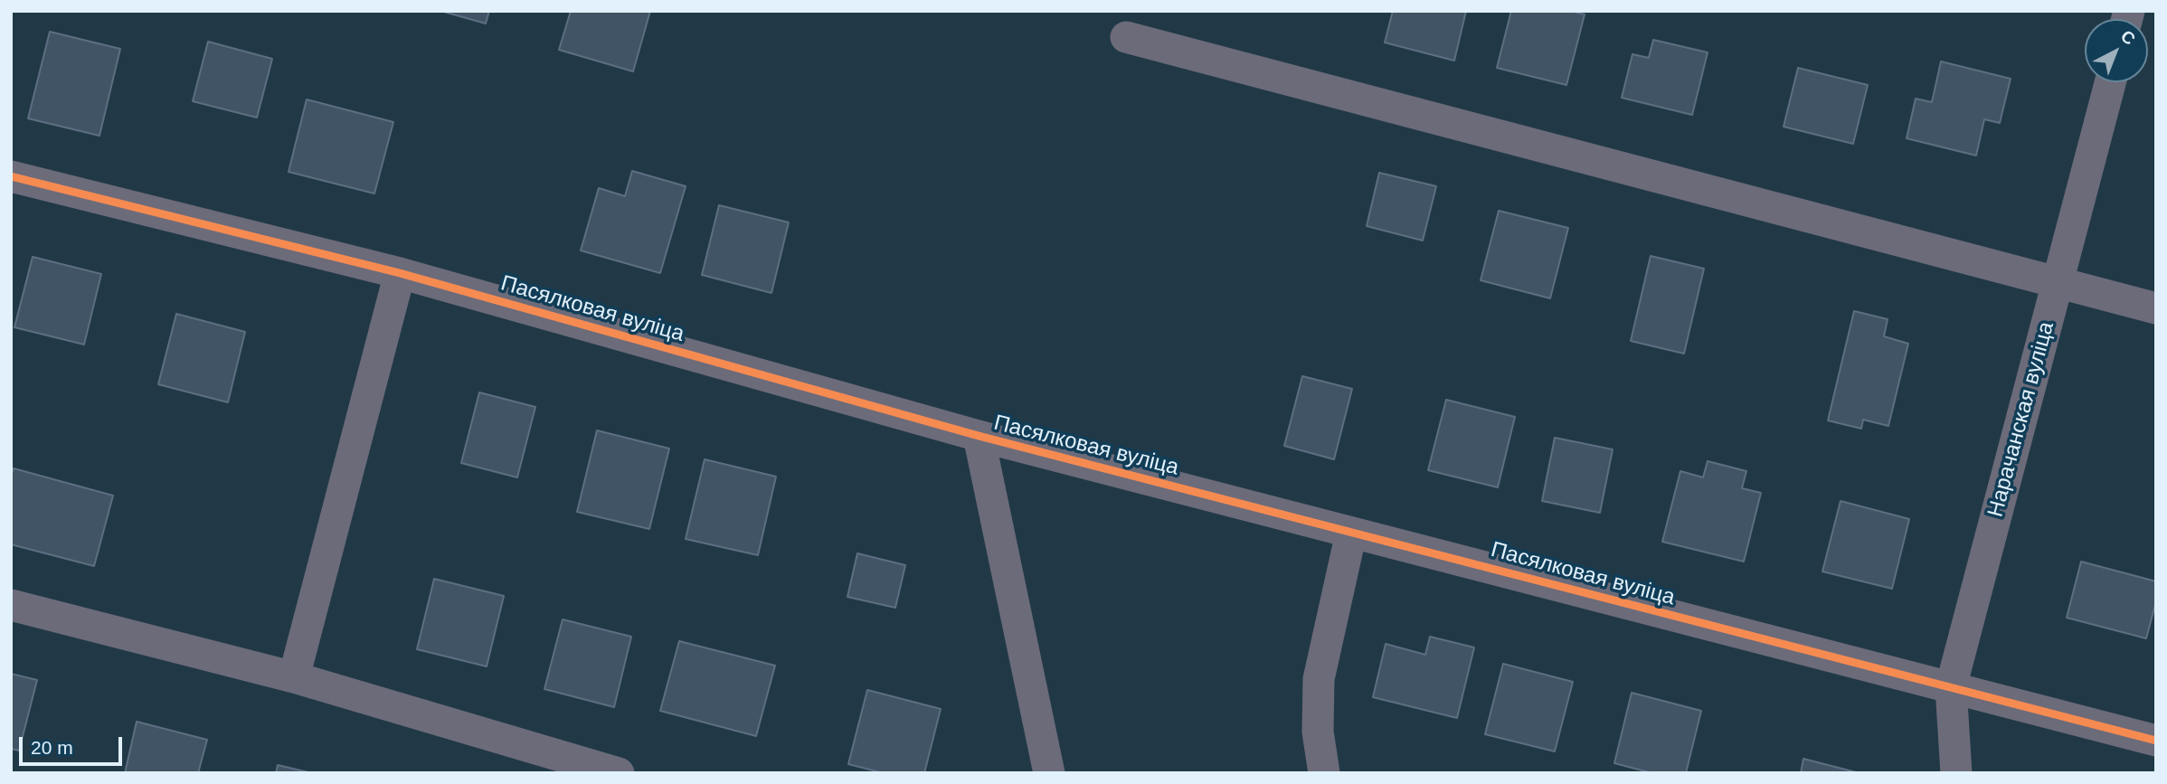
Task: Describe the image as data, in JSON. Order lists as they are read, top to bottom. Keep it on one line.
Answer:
{"streets":{"street":["Пасялковая вуліца","Нарачанская вуліца"]},"crossings":[["Пасялковая вуліца","Нарачанская вуліца"]],"scale_bar":"20 m","north":"top right"}
